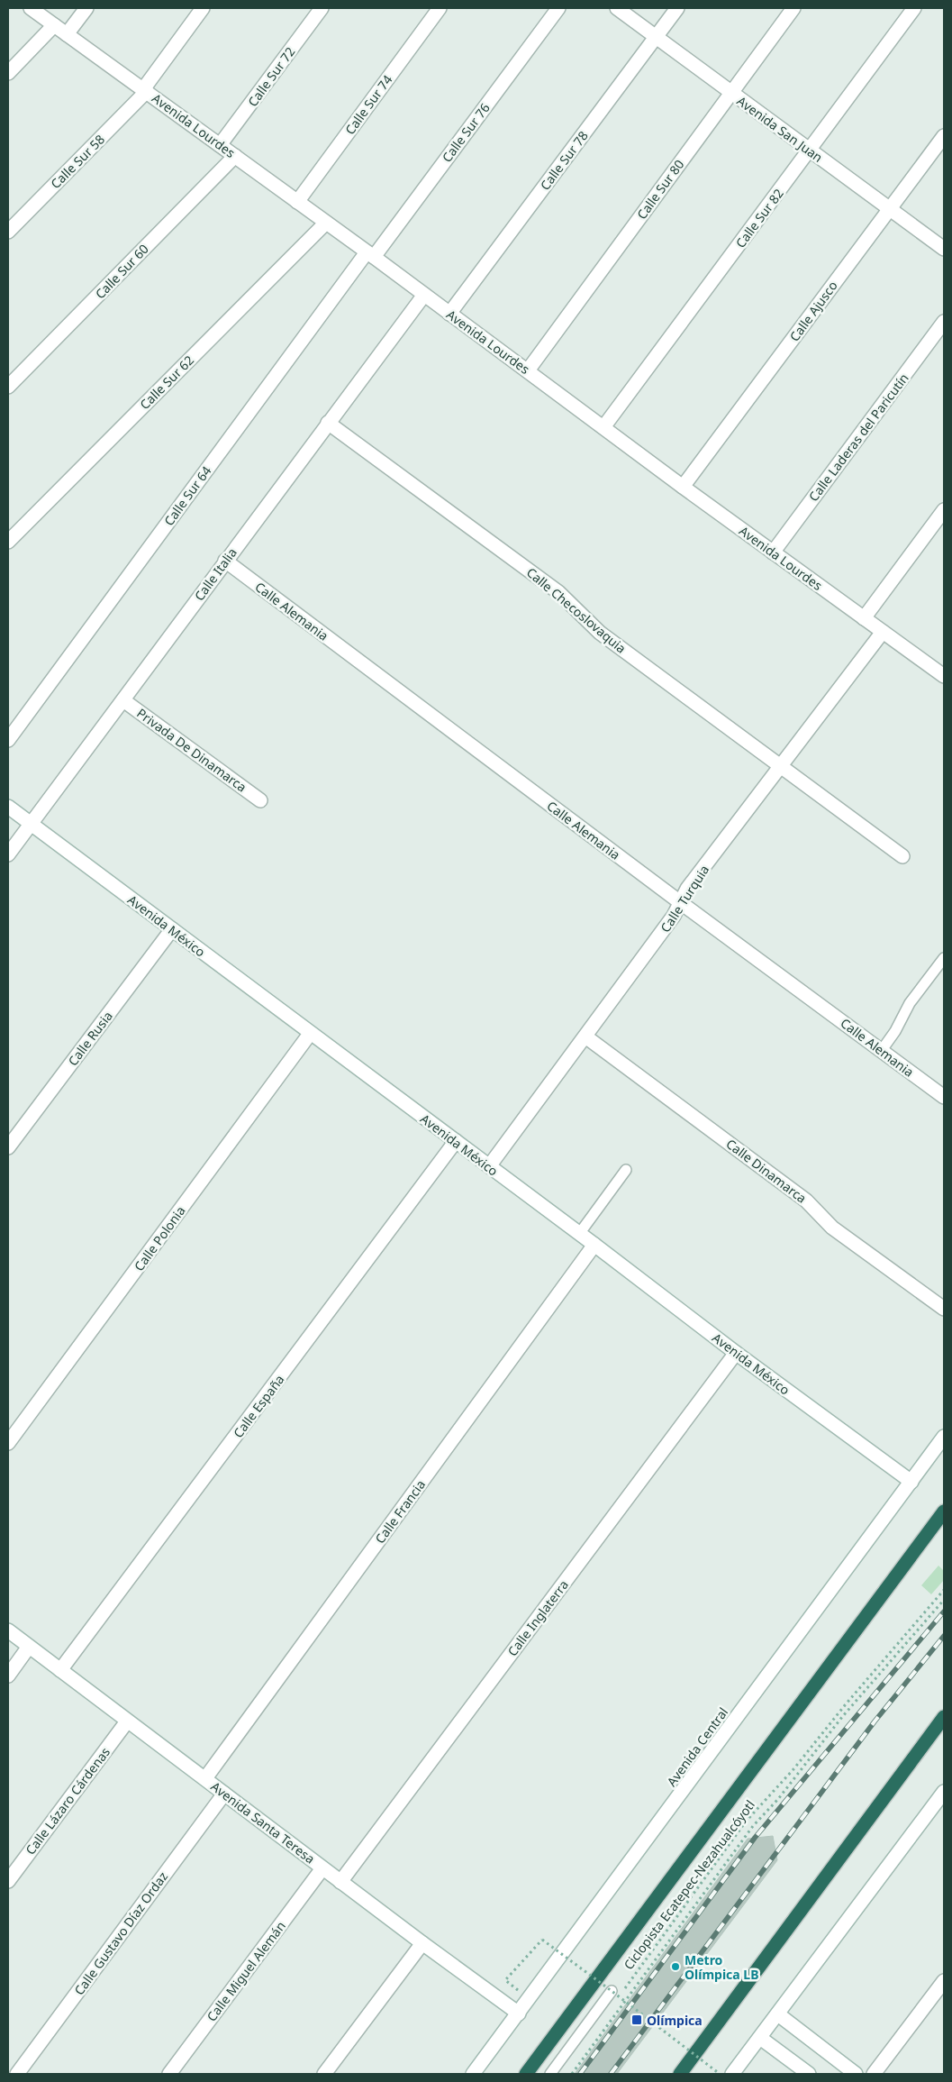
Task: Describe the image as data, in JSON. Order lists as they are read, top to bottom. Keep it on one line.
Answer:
{"streets":{"street":["Calle Sur 72","Calle Sur 74","Avenida Lourdes","Avenida San Juan","Calle Sur 76","Calle Sur 78","Calle Sur 58","Calle Sur 80","Calle Sur 82","Calle Sur 60","Calle Ajusco","Calle Sur 62","Calle Laderas del Paricutín","Calle Sur 64","Calle Italia","Calle Checoslovaquia","Calle Alemania","Privada De Dinamarca","Calle Turquia","Avenida México","Calle Rusia","Calle Dinamarca","Calle Polonia","Calle España","Calle Francia","Calle Inglaterra","Avenida Central","Calle Lázaro Cárdenas","Avenida Santa Teresa","Calle Gustavo Díaz Ordaz","Calle Miguel Alemán"],"path":["Ciclopista Ecatepec-Nezahualcóyotl"]},"crossings":[["Calle Sur 72","Avenida Lourdes"],["Calle Sur 74","Avenida Lourdes"],["Avenida Lourdes","Calle Sur 76"],["Avenida Lourdes","Calle Sur 78"],["Avenida Lourdes","Calle Sur 58"],["Avenida Lourdes","Calle Sur 80"],["Avenida Lourdes","Calle Sur 82"],["Avenida Lourdes","Calle Sur 60"],["Avenida Lourdes","Calle Ajusco"],["Avenida Lourdes","Calle Sur 62"],["Avenida Lourdes","Calle Laderas del Paricutín"],["Avenida Lourdes","Calle Sur 64"],["Avenida Lourdes","Calle Italia"],["Avenida Lourdes","Calle Turquia"],["Avenida San Juan","Calle Sur 78"],["Avenida San Juan","Calle Sur 80"],["Avenida San Juan","Calle Sur 82"],["Avenida San Juan","Calle Ajusco"],["Calle Sur 76","Calle Sur 64"],["Calle Italia","Calle Checoslovaquia"],["Calle Italia","Calle Alemania"],["Calle Italia","Privada De Dinamarca"],["Calle Italia","Avenida México"],["Calle Checoslovaquia","Calle Turquia"],["Calle Alemania","Calle Turquia"],["Calle Turquia","Avenida México"],["Calle Turquia","Calle Dinamarca"],["Avenida México","Calle Rusia"],["Avenida México","Calle Polonia"],["Avenida México","Calle España"],["Avenida México","Calle Francia"],["Avenida México","Calle Inglaterra"],["Avenida México","Avenida Central"],["Calle España","Avenida Santa Teresa"],["Calle Francia","Avenida Santa Teresa"],["Calle Inglaterra","Avenida Santa Teresa"],["Avenida Central","Avenida Santa Teresa"],["Calle Lázaro Cárdenas","Avenida Santa Teresa"],["Avenida Santa Teresa","Calle Gustavo Díaz Ordaz"],["Avenida Santa Teresa","Calle Miguel Alemán"]],"places":{"other":["Metro Olímpica LB"],"transit":["Olímpica"]}}
